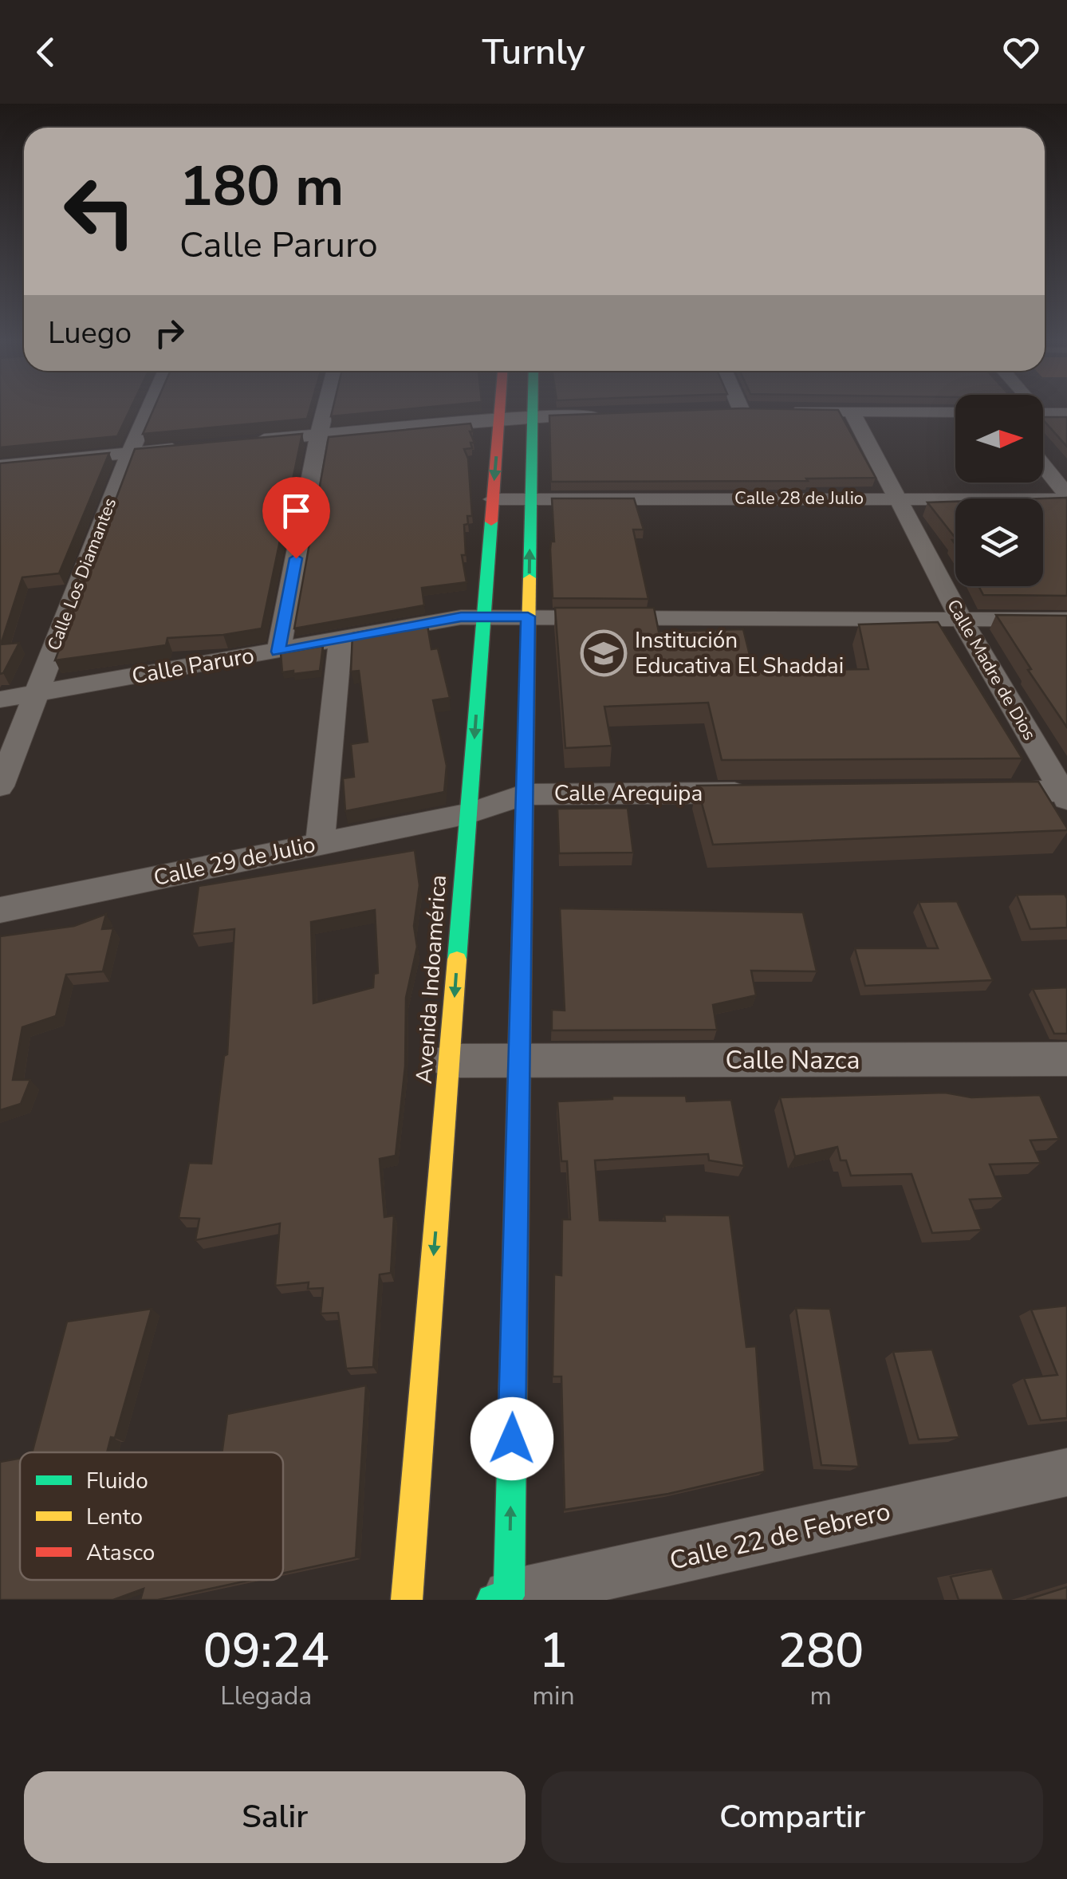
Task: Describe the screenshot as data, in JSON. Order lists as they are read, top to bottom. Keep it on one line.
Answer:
{"streets":{"street":["Calle 28 de Julio","Calle Los Diamantes","Calle Paruro","Calle Madre de Dios","Calle Arequipa","Calle 29 de Julio","Avenida Indoamérica","Calle Nazca","Calle 22 de Febrero"]},"crossings":[["Calle 28 de Julio","Calle Madre de Dios"],["Calle 28 de Julio","Avenida Indoamérica"],["Calle Los Diamantes","Calle Paruro"],["Calle Paruro","Calle Madre de Dios"],["Calle Paruro","Avenida Indoamérica"],["Calle Arequipa","Calle 29 de Julio"],["Calle Arequipa","Avenida Indoamérica"],["Calle 29 de Julio","Avenida Indoamérica"],["Avenida Indoamérica","Calle Nazca"]],"places":{"school or university":["Institución Educativa El Shaddai"]},"legend":["Fluido","Lento","Atasco"],"north":"right","page":{"header":"Turnly","turn":["180 m","Calle Paruro"],"then":"Luego","eta":["09:24","Llegada","1","min","280","m"],"buttons":["Salir","Compartir"]}}
